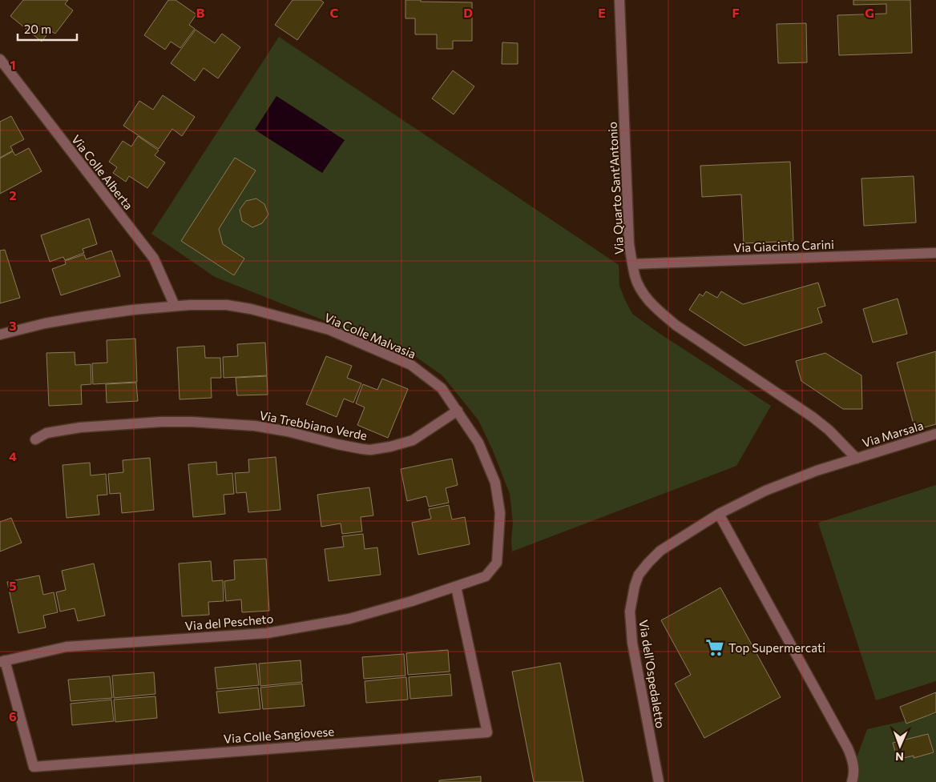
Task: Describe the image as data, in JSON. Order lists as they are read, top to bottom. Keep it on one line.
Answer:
{"streets":{"street":["Via Colle Alberta","Via Quarto Sant'Antonio","Via Giacinto Carini","Via Colle Malvasia","Via Trebbiano Verde","Via Marsala","Via del Pescheto","Via dell'Ospedaletto","Via Colle Sangiovese"]},"crossings":[["Via Colle Alberta","Via Colle Malvasia"],["Via Quarto Sant'Antonio","Via Giacinto Carini"],["Via Quarto Sant'Antonio","Via Marsala"],["Via Quarto Sant'Antonio","Via dell'Ospedaletto"],["Via Colle Malvasia","Via Trebbiano Verde"],["Via Colle Malvasia","Via del Pescheto"],["Via Colle Malvasia","Via Colle Sangiovese"],["Via Marsala","Via dell'Ospedaletto"],["Via del Pescheto","Via Colle Sangiovese"]],"places":{"supermarket":["Top Supermercati"]},"scale_bar":"20 m","north":"bottom","grid":{"columns":["B","C","D","E","F","G"],"rows":["1","2","3","4","5","6"]}}
